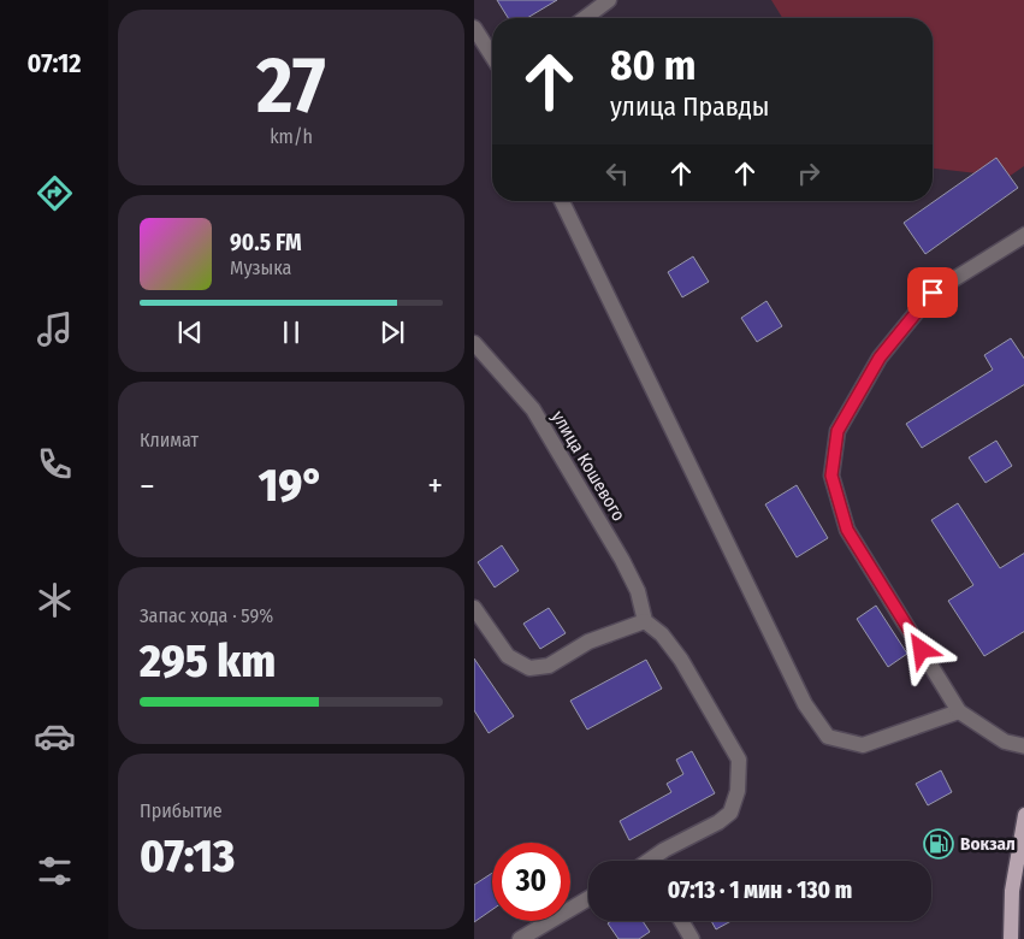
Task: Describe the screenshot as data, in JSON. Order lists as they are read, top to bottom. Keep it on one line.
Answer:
{"streets":{"street":["улица Кошевого"]},"places":{"fuel station":["Вокзал"]},"page":{"tabs":"07:12","tile":[["27","km/h"],"Климат",["Запас хода · 59%","295 km"],["Прибытие","07:13"]],"turn":["80 m","улица Правды"],"song":["90.5 FM","Музыка"],"heat":["−","19°","+"],"limit":"30","trip":"07:13 · 1 мин · 130 m"}}
